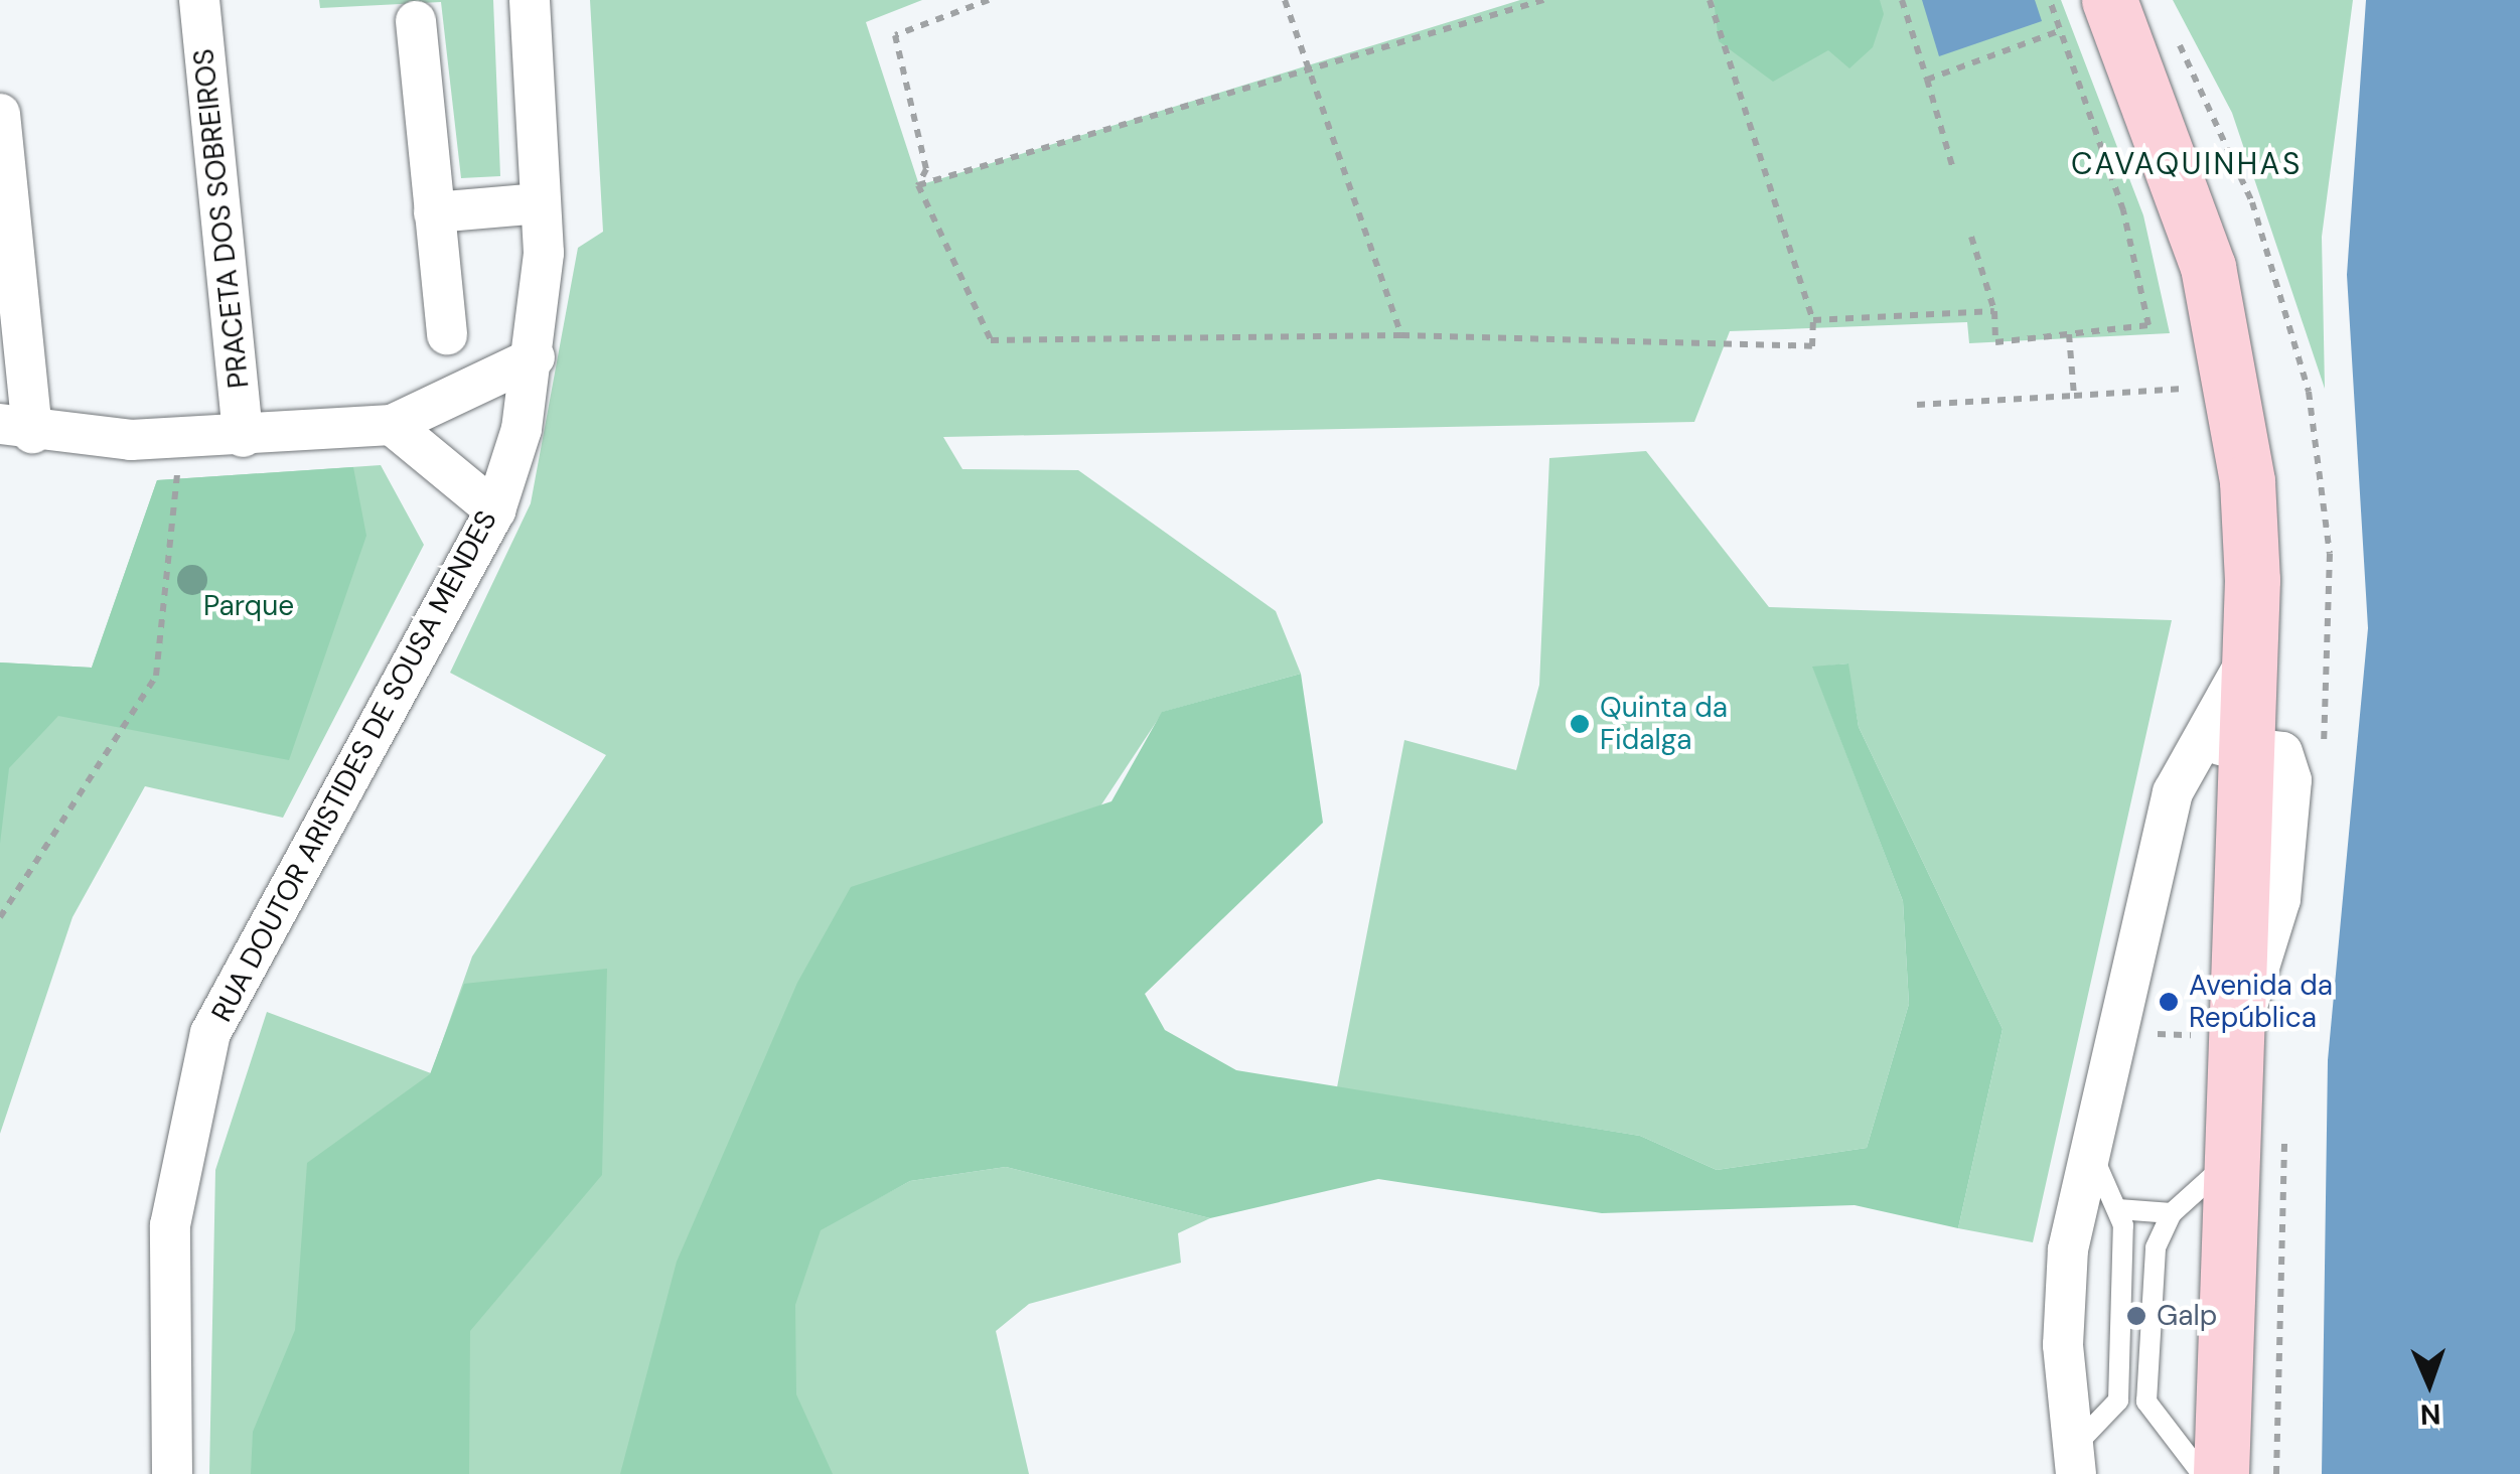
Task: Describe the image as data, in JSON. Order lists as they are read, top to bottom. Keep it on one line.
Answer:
{"streets":{"street":["PRACETA DOS SOBREIROS","RUA DOUTOR ARISTIDES DE SOUSA MENDES"]},"districts":["CAVAQUINHAS"],"parks":["Parque"],"places":["Quinta da Fidalga","Avenida da República","Galp"],"north":"bottom"}
